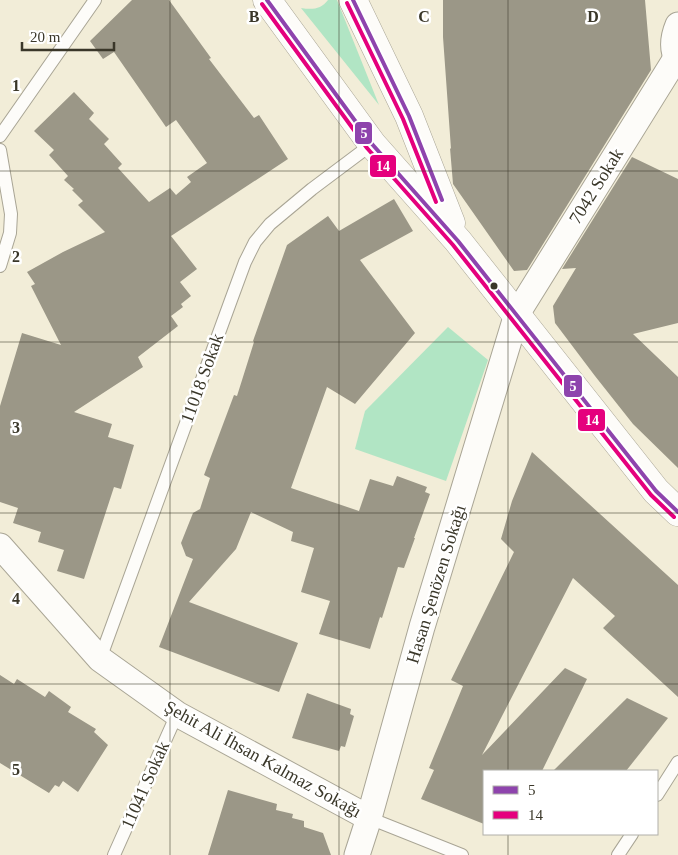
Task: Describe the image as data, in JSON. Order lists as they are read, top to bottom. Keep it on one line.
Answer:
{"streets":{"street":["7042 Sokak","Hasan Şenözen Sokağı","Şehit Ali İhsan Kalmaz Sokağı"],"lane":["11018 Sokak","11041 Sokak"]},"crossings":[["7042 Sokak","Hasan Şenözen Sokağı"],["11018 Sokak","Şehit Ali İhsan Kalmaz Sokağı"],["Hasan Şenözen Sokağı","Şehit Ali İhsan Kalmaz Sokağı"],["Şehit Ali İhsan Kalmaz Sokağı","11041 Sokak"]],"lines":["transit line 5","transit line 14"],"legend":["5","14"],"scale_bar":"20 m","grid":{"columns":["B","C","D"],"rows":["1","2","3","4","5"]}}
